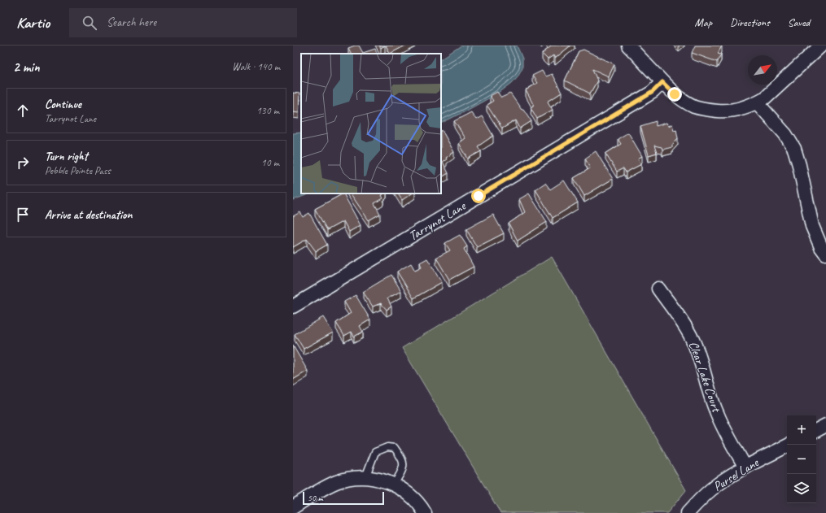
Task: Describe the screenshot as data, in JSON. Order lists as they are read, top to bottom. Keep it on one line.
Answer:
{"streets":{"street":["Tarrynot Lane","Clear Lake Court","Pursel Lane"]},"crossings":[["Clear Lake Court","Pursel Lane"]],"scale_bar":"50 m","north":"top right","page":{"header":"Kartio","search":"Search here","nav":["Map","Directions","Saved"],"heading":["2 min","Walk · 140 m"],"list":[["Continue","Tarrynot Lane","130 m"],["Turn right","Pebble Pointe Pass","10 m"],"Arrive at destination"],"map_buttons":["+","−"],"scale":"50 m"}}
